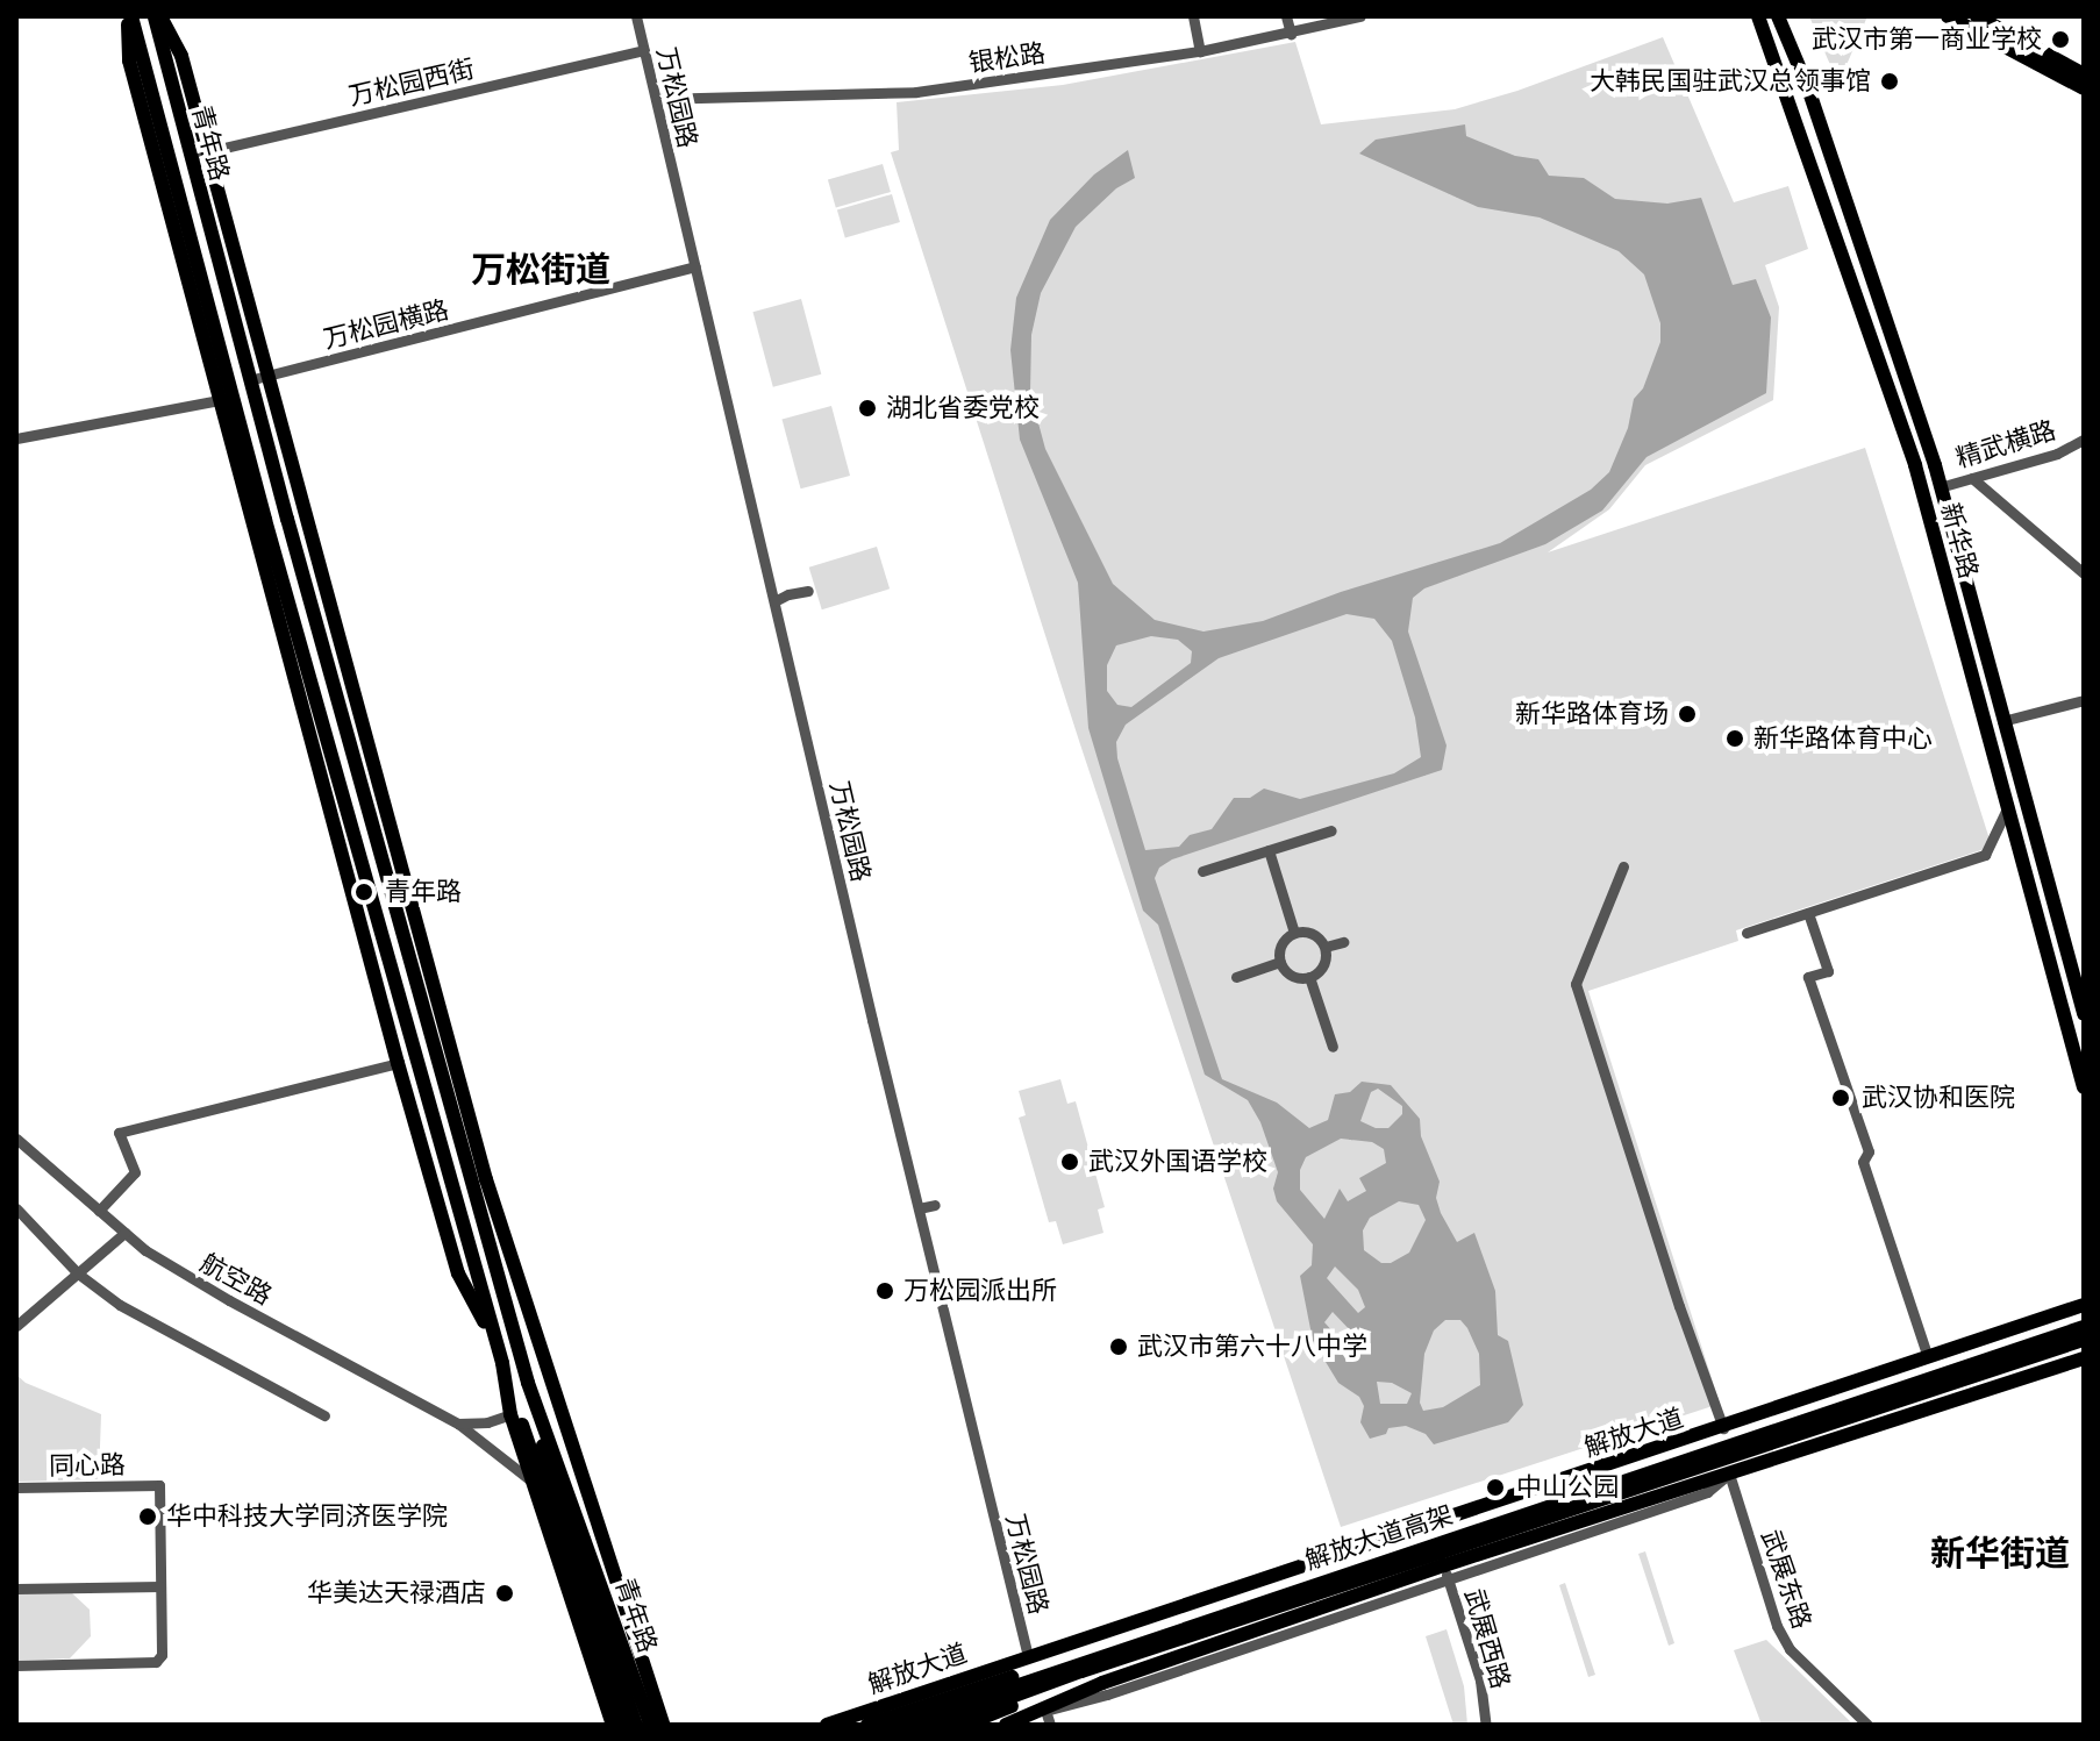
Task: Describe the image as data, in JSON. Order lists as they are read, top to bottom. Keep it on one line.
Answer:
{"streets":{"main road":["青年路","新华路","解放大道","解放大道高架"],"street":["银松路","万松园西街","万松园路","万松园横路","精武横路","航空路","同心路","武展东路","武展西路"]},"crossings":[["银松路","万松园路"],["万松园西街","万松园路"],["万松园西街","青年路"],["万松园路","万松园横路"],["万松园路","解放大道"],["青年路","万松园横路"],["青年路","航空路"],["精武横路","新华路"]],"districts":["万松街道","新华街道"],"places":["武汉市第一商业学校","大韩民国驻武汉总领事馆","湖北省委党校","新华路体育场","新华路体育中心","青年路","武汉协和医院","武汉外国语学校","万松园派出所","武汉市第六十八中学","中山公园","华中科技大学同济医学院","华美达天禄酒店"]}
